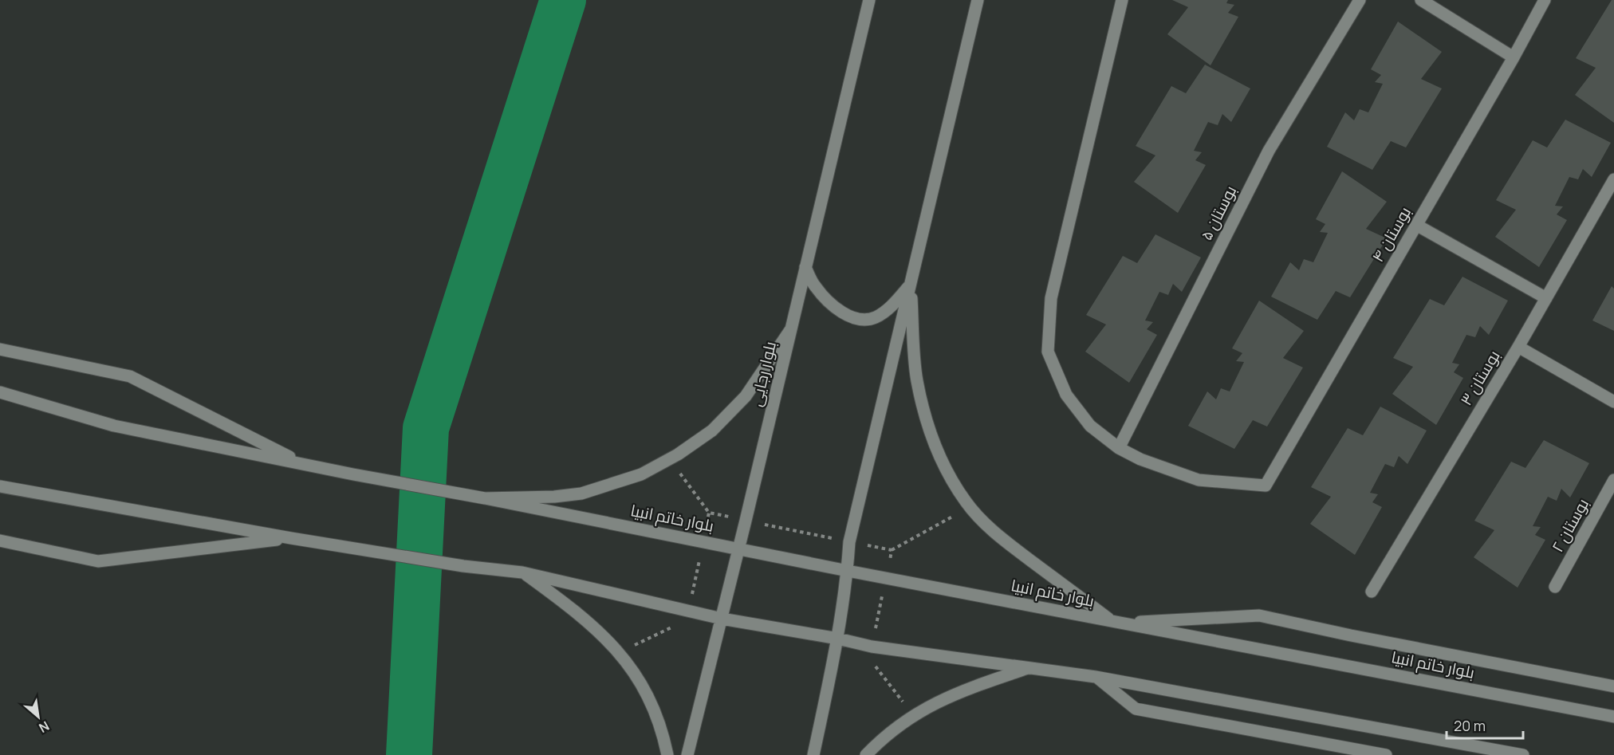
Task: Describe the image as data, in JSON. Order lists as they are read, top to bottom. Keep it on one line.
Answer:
{"streets":{"main road":["بوستان ۵","بوستان ۴","بلوار رجایی","بوستان ۳","بلوار خاتم انبیا","بوستان ۲"]},"crossings":[["بوستان ۵","بوستان ۴"],["بلوار رجایی","بلوار خاتم انبیا"]],"scale_bar":"20 m","north":"bottom right"}
